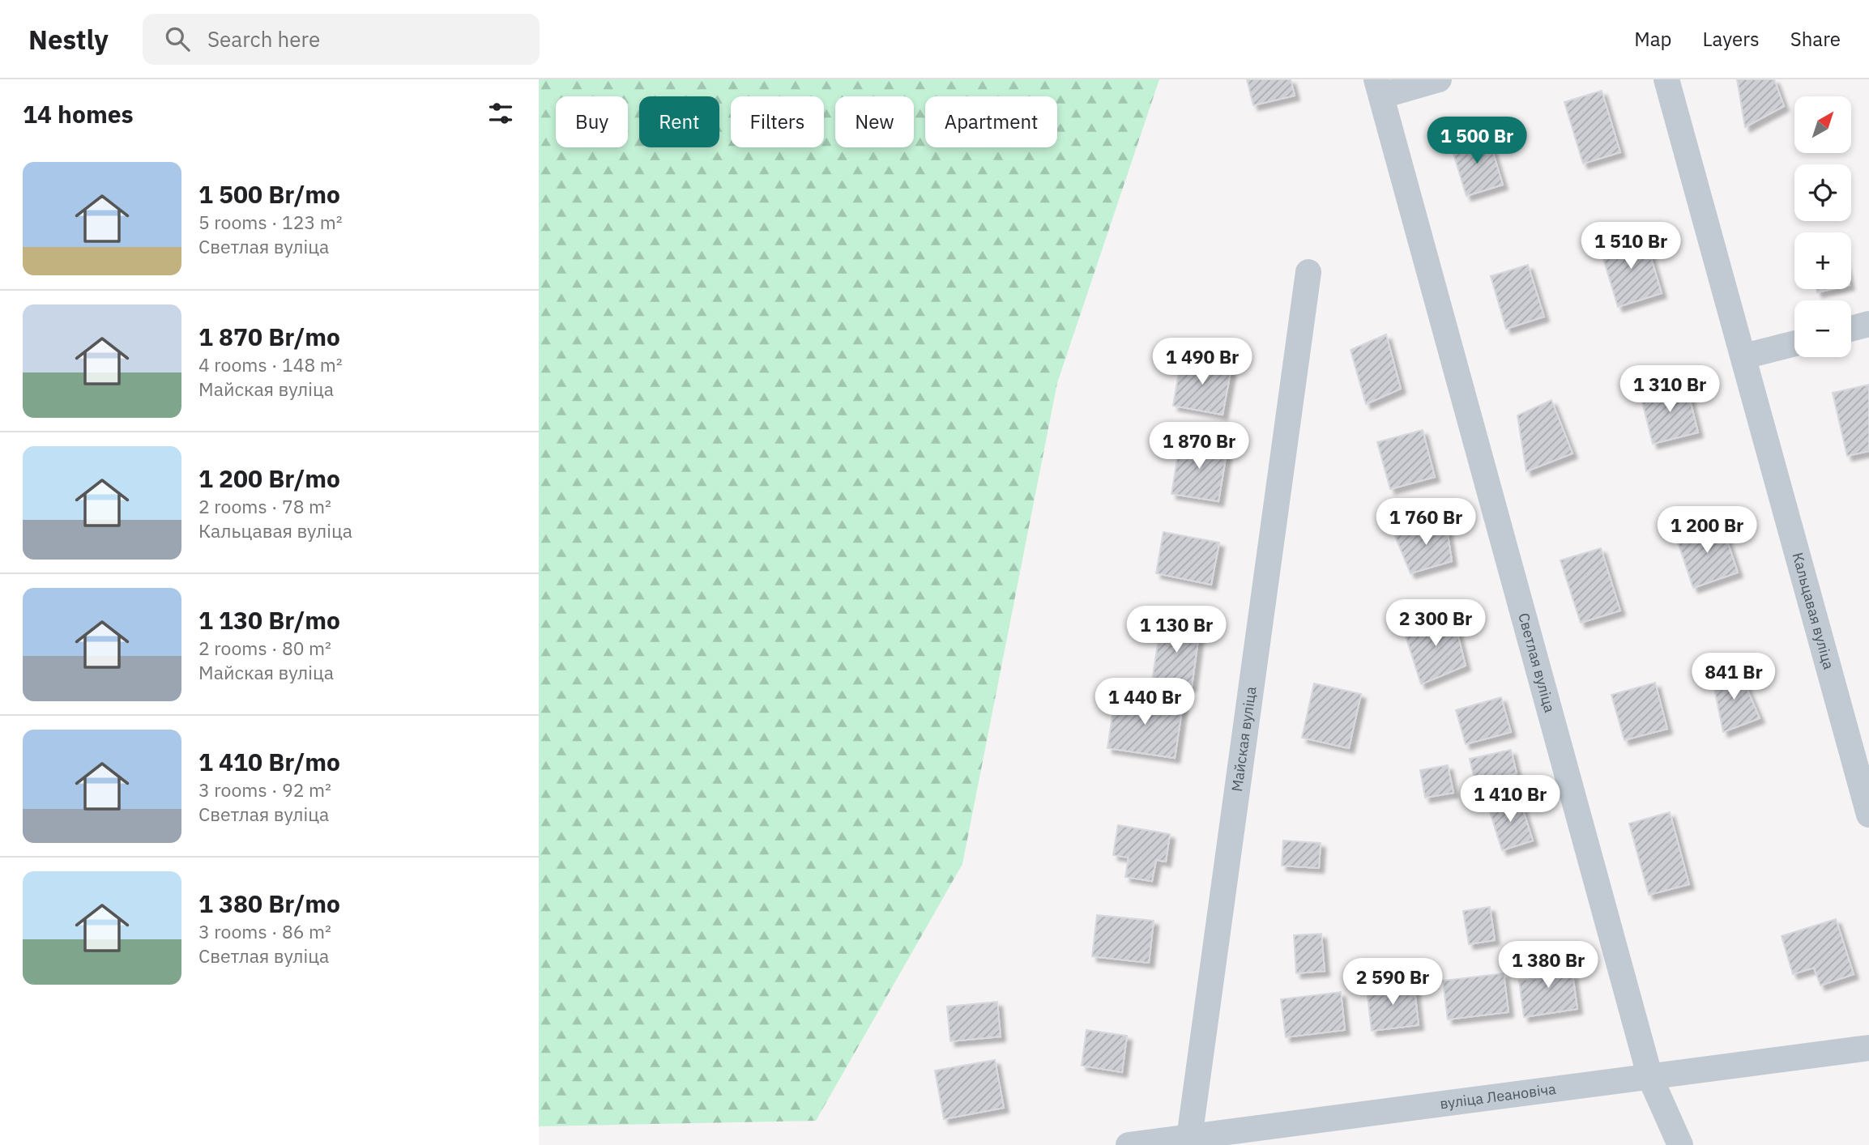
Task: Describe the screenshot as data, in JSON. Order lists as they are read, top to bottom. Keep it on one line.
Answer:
{"streets":{"street":["Кальцавая вуліца","Светлая вуліца","Майская вуліца","вуліца Леановіча"]},"crossings":[["Светлая вуліца","вуліца Леановіча"],["Майская вуліца","вуліца Леановіча"]],"north":"top right","page":{"header":"Nestly","search":"Search here","nav":["Map","Layers","Share"],"heading":"14 homes","map_buttons":["+","−"],"chip":["Buy","Rent","Filters","New","Apartment"],"price":["1 500 Br","1 510 Br","1 490 Br","1 310 Br","1 870 Br","1 760 Br","1 200 Br","2 300 Br","1 130 Br","841 Br","1 440 Br","1 410 Br","1 380 Br","2 590 Br"],"list":[{"name":"1 500 Br/mo","note":"5 rooms · 123 m² · Светлая вуліца"},{"name":"1 870 Br/mo","note":"4 rooms · 148 m² · Майская вуліца"},{"name":"1 200 Br/mo","note":"2 rooms · 78 m² · Кальцавая вуліца"},{"name":"1 130 Br/mo","note":"2 rooms · 80 m² · Майская вуліца"},{"name":"1 410 Br/mo","note":"3 rooms · 92 m² · Светлая вуліца"},{"name":"1 380 Br/mo","note":"3 rooms · 86 m² · Светлая вуліца"}]}}
